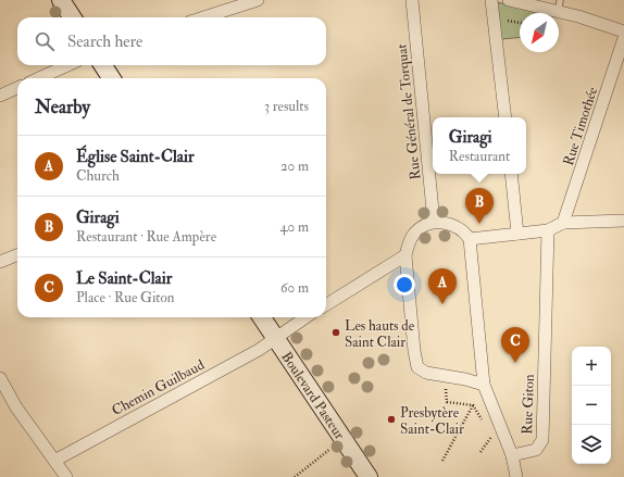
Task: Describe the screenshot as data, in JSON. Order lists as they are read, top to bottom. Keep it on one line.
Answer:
{"streets":{"street":["Rue Général de Torquat","Rue Timothée","Chemin Guilbaud","Boulevard Pasteur","Rue Giton"]},"crossings":[["Chemin Guilbaud","Boulevard Pasteur"]],"places":["Les hauts de Saint Clair","Presbytère Saint-Clair"],"north":"bottom left","page":{"search":"Search here","heading":["Nearby","3 results"],"popup":["Giragi","Restaurant"],"list":[{"mark":"A","name":"Église Saint-Clair","note":"Church","value":"20 m"},{"mark":"B","name":"Giragi","note":"Restaurant · Rue Ampère","value":"40 m"},{"mark":"C","name":"Le Saint-Clair","note":"Place · Rue Giton","value":"60 m"}],"pins":["B","A","C"],"map_buttons":["+","−"]}}
